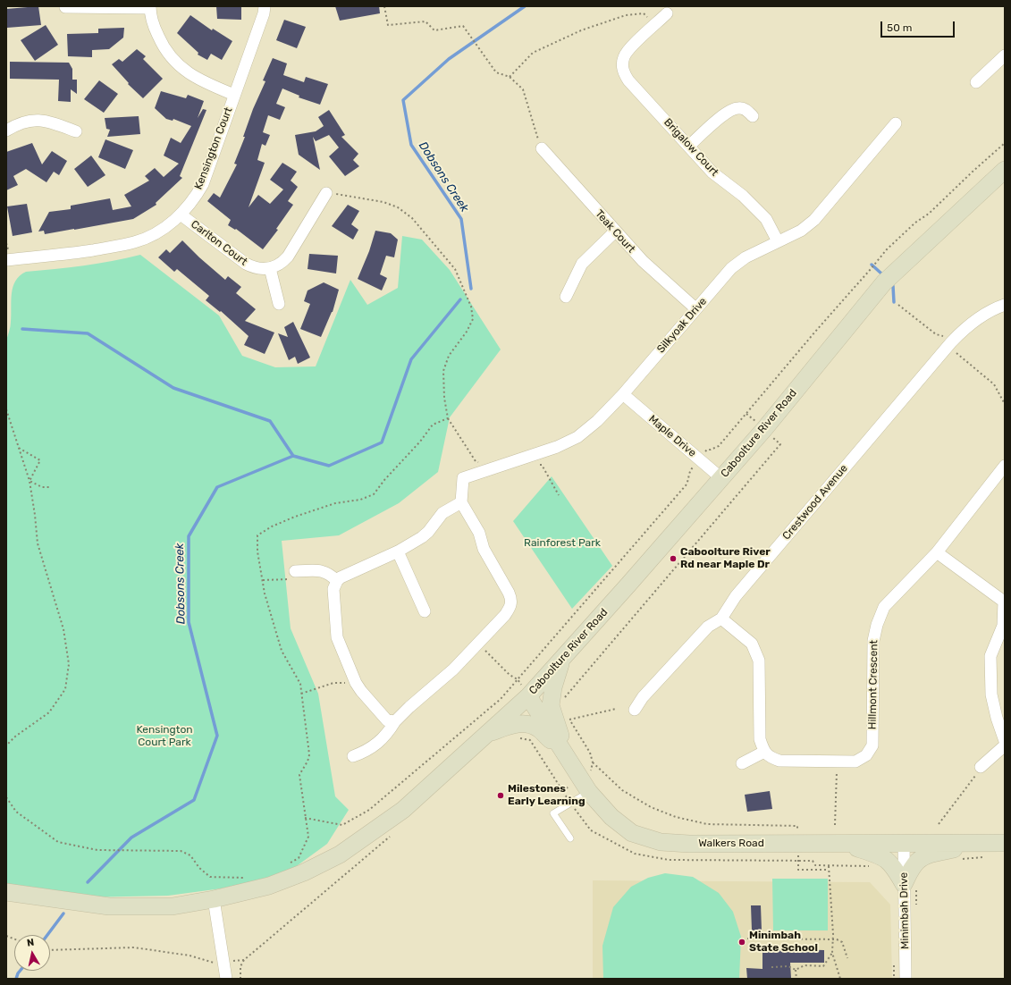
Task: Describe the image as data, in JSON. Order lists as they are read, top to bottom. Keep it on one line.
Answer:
{"streets":{"main road":["Caboolture River Road","Walkers Road"],"street":["Brigalow Court","Kensington Court","Teak Court","Carlton Court","Silkyoak Drive","Maple Drive","Crestwood Avenue","Hillmont Crescent","Minimbah Drive"]},"crossings":[["Brigalow Court","Silkyoak Drive"],["Kensington Court","Carlton Court"],["Teak Court","Silkyoak Drive"],["Silkyoak Drive","Maple Drive"],["Caboolture River Road","Maple Drive"],["Caboolture River Road","Walkers Road"],["Walkers Road","Minimbah Drive"]],"water":["Dobsons Creek"],"parks":["Rainforest Park","Kensington Court Park"],"places":["Caboolture River Rd near Maple Dr","Milestones Early Learning","Minimbah State School"],"scale_bar":"50 m","north":"top"}
